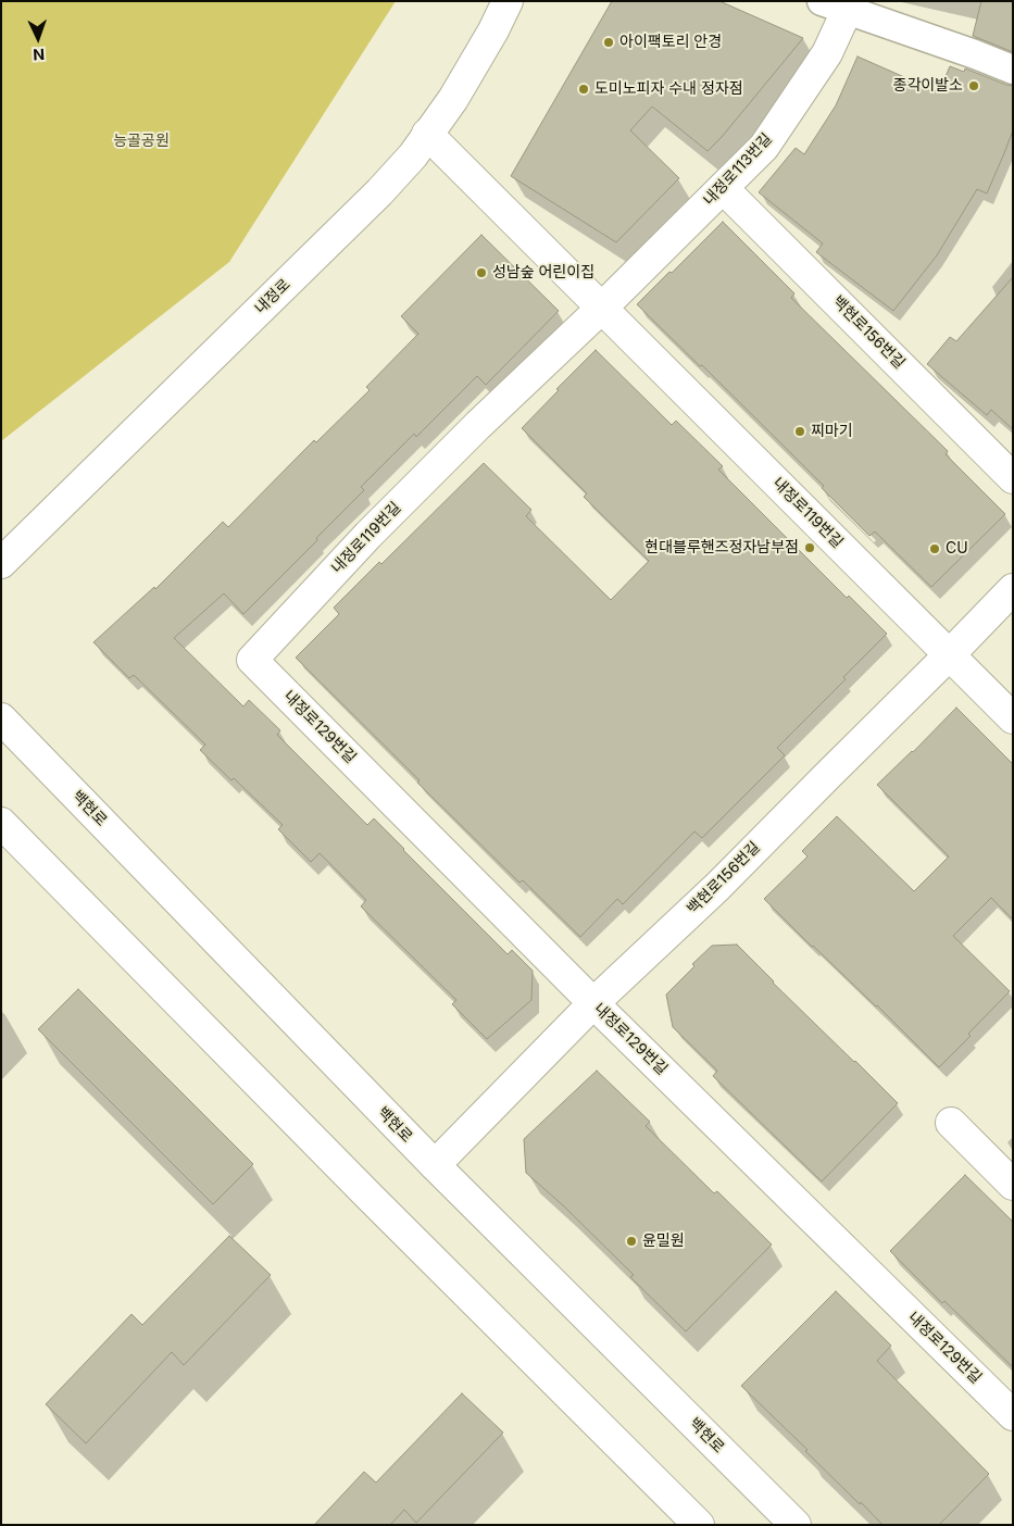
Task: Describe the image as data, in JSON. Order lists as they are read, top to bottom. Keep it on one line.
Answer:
{"streets":{"street":["내정로113번길","내정로","백현로156번길","내정로119번길","내정로129번길","백현로"]},"crossings":[["내정로113번길","백현로156번길"],["내정로113번길","내정로119번길"],["내정로","내정로119번길"],["백현로156번길","내정로119번길"],["백현로156번길","내정로129번길"],["백현로156번길","백현로"],["내정로119번길","내정로129번길"]],"parks":["능골공원"],"places":["아이팩토리 안경","종각이발소","도미노피자 수내 정자점","성남숲 어린이집","찌마기","현대블루핸즈정자남부점","CU","윤밀원"],"north":"bottom"}
